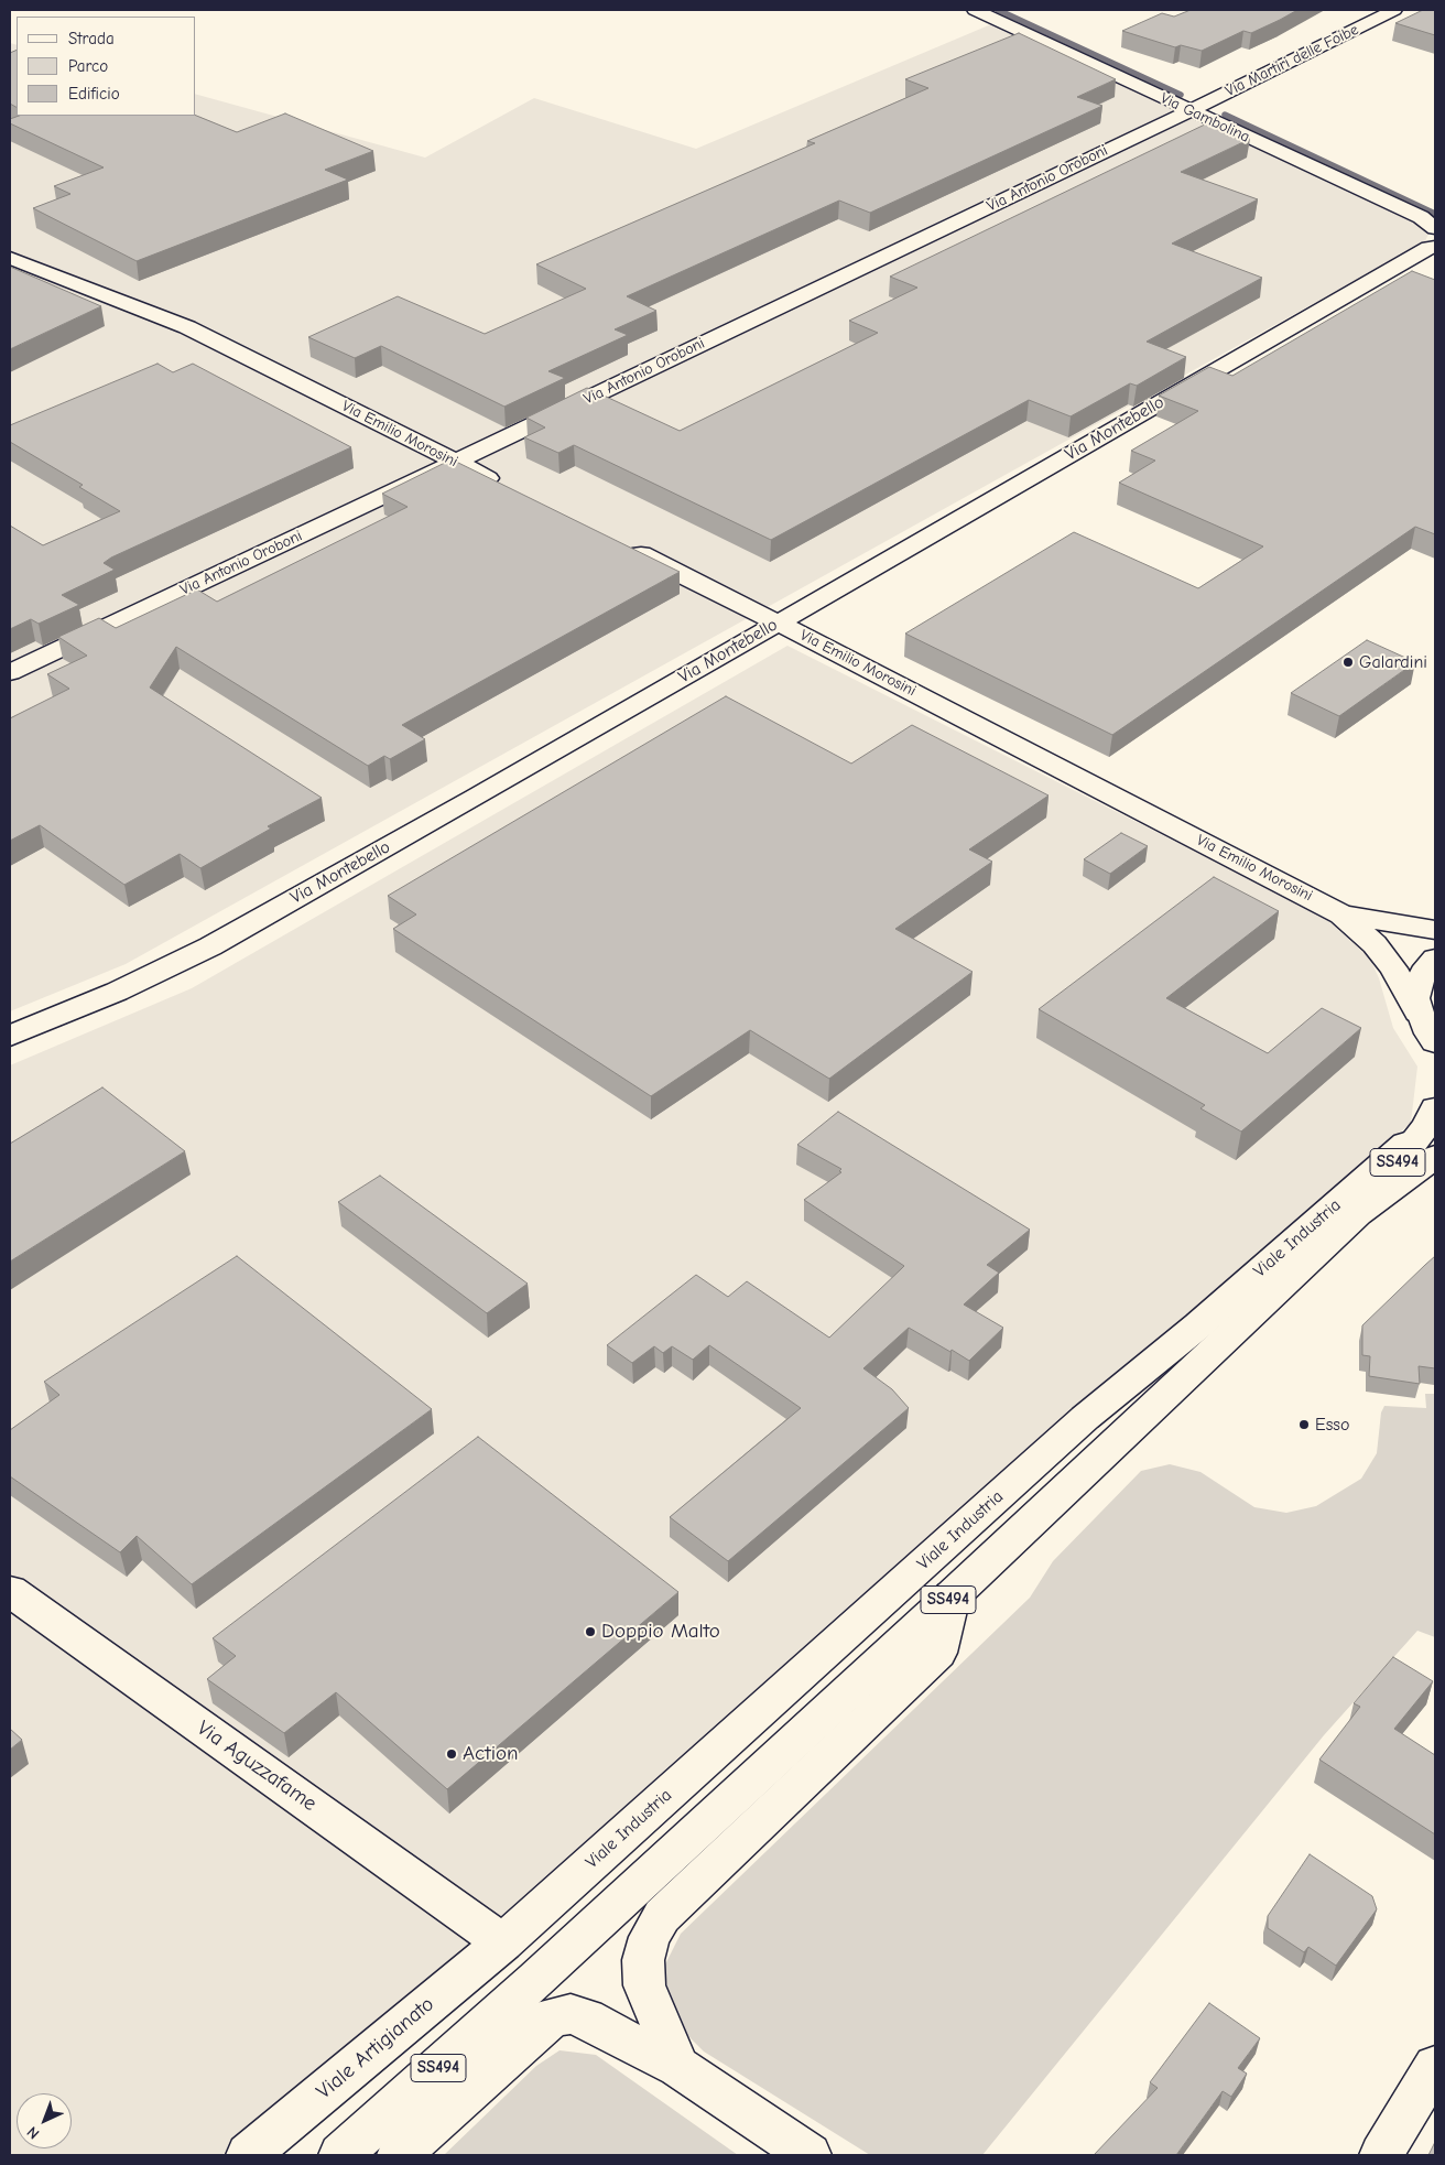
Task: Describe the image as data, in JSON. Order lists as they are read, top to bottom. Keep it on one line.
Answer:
{"streets":{"street":["Via Martiri delle Foibe","Via Gambolina","Via Antonio Oroboni","Via Montebello","Via Emilio Morosini","SS494","Viale Industria","Via Aguzzafame","Viale Artigianato"]},"crossings":[["Via Martiri delle Foibe","Via Gambolina"],["Via Martiri delle Foibe","Via Antonio Oroboni"],["Via Gambolina","Via Antonio Oroboni"],["Via Gambolina","Via Montebello"],["Via Antonio Oroboni","Via Emilio Morosini"],["Via Montebello","Via Emilio Morosini"],["Viale Industria","Via Aguzzafame"],["Viale Industria","Viale Artigianato"],["Via Aguzzafame","Viale Artigianato"]],"places":["Galardini","Esso","Doppio Malto","Action"],"legend":["Strada","Parco","Edificio"],"north":"bottom left"}
